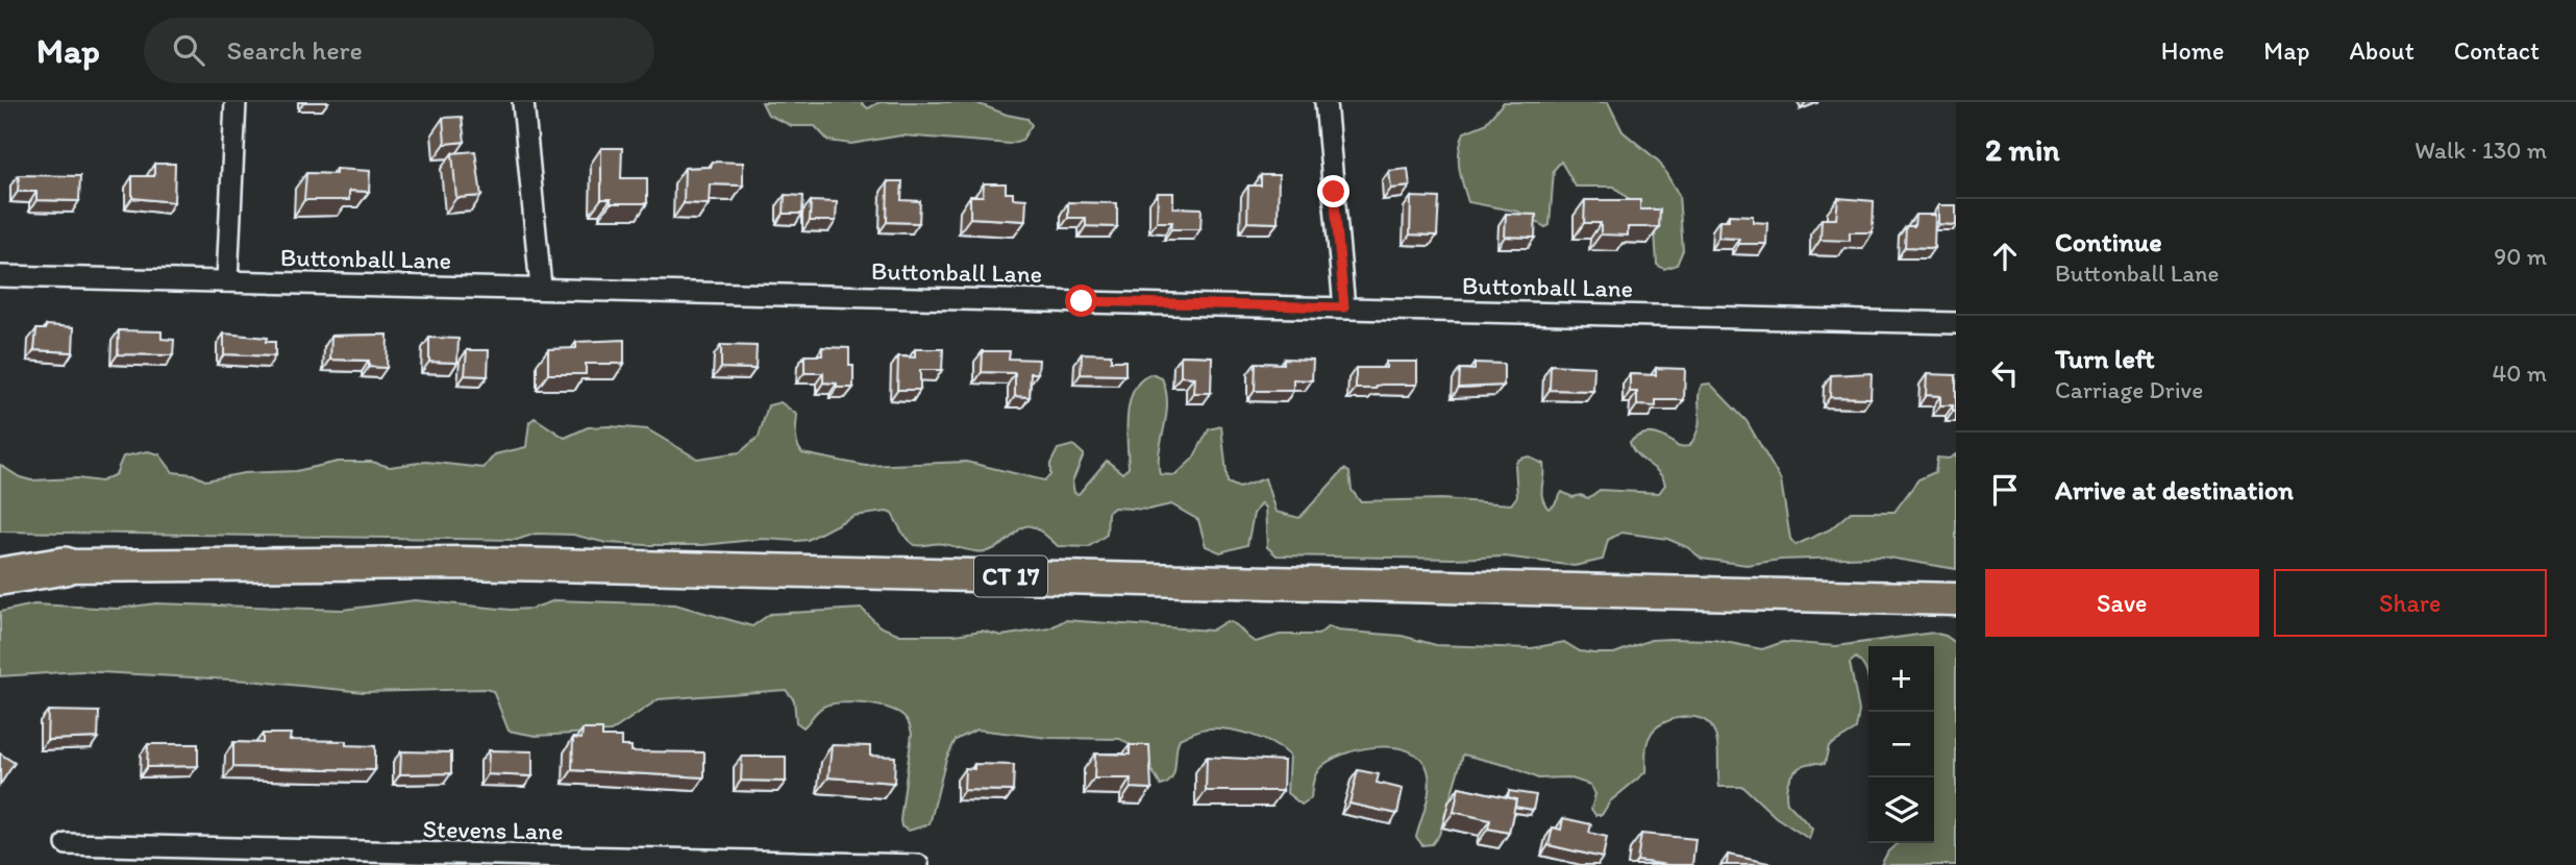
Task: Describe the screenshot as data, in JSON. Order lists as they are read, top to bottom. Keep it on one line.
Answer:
{"streets":{"highway":["CT 17"],"street":["Buttonball Lane","Stevens Lane"]},"page":{"header":"Map","search":"Search here","nav":["Home","Map","About","Contact"],"heading":["2 min","Walk · 130 m"],"list":[["Continue","Buttonball Lane","90 m"],["Turn left","Carriage Drive","40 m"],"Arrive at destination"],"buttons":["Save","Share"],"map_buttons":["+","−"]}}
